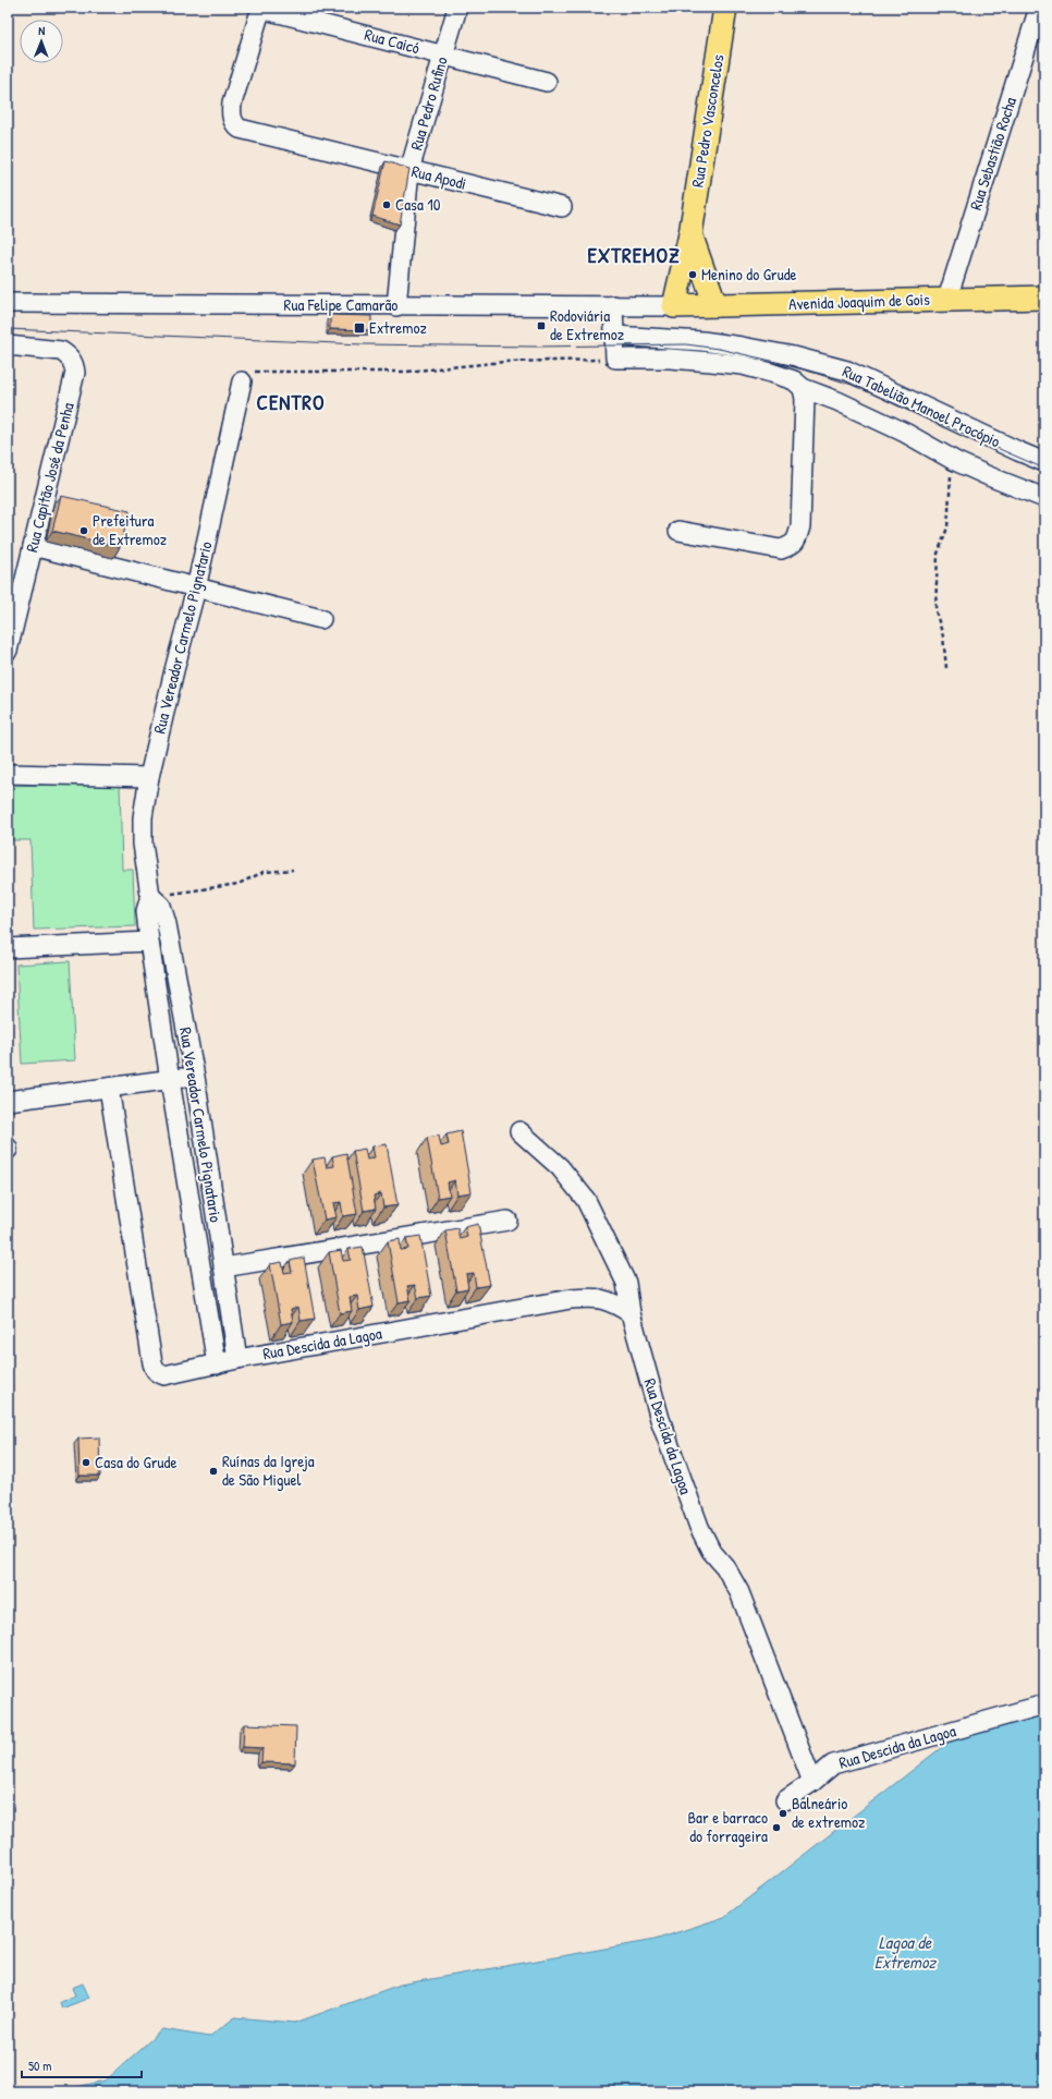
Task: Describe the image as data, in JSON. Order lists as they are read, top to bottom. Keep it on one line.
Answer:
{"streets":{"main road":["Rua Pedro Vasconcelos","Avenida Joaquim de Gois"],"street":["Rua Caicó","Rua Pedro Rufino","Rua Sebastião Rocha","Rua Apodi","Rua Felipe Camarão","Rua Tabelião Manoel Procópio","Rua Capitão José da Penha","Rua Vereador Carmelo Pignatario","Rua Descida da Lagoa"]},"crossings":[["Rua Caicó","Rua Pedro Rufino"],["Rua Caicó","Rua Apodi"],["Rua Pedro Rufino","Rua Apodi"],["Rua Pedro Rufino","Rua Felipe Camarão"],["Rua Pedro Vasconcelos","Avenida Joaquim de Gois"],["Rua Pedro Vasconcelos","Rua Felipe Camarão"],["Rua Sebastião Rocha","Avenida Joaquim de Gois"],["Avenida Joaquim de Gois","Rua Felipe Camarão"],["Rua Vereador Carmelo Pignatario","Rua Descida da Lagoa"]],"districts":["EXTREMOZ","CENTRO"],"water":["Lagoa de Extremoz"],"places":{"other":["Casa 10","Menino do Grude","Prefeitura de Extremoz","Casa do Grude","Ruínas da Igreja de São Miguel","Balneário de extremoz","Bar e barraco do forrageira"],"transit":["Rodoviária de Extremoz","Extremoz"]},"scale_bar":"50 m","north":"top"}
